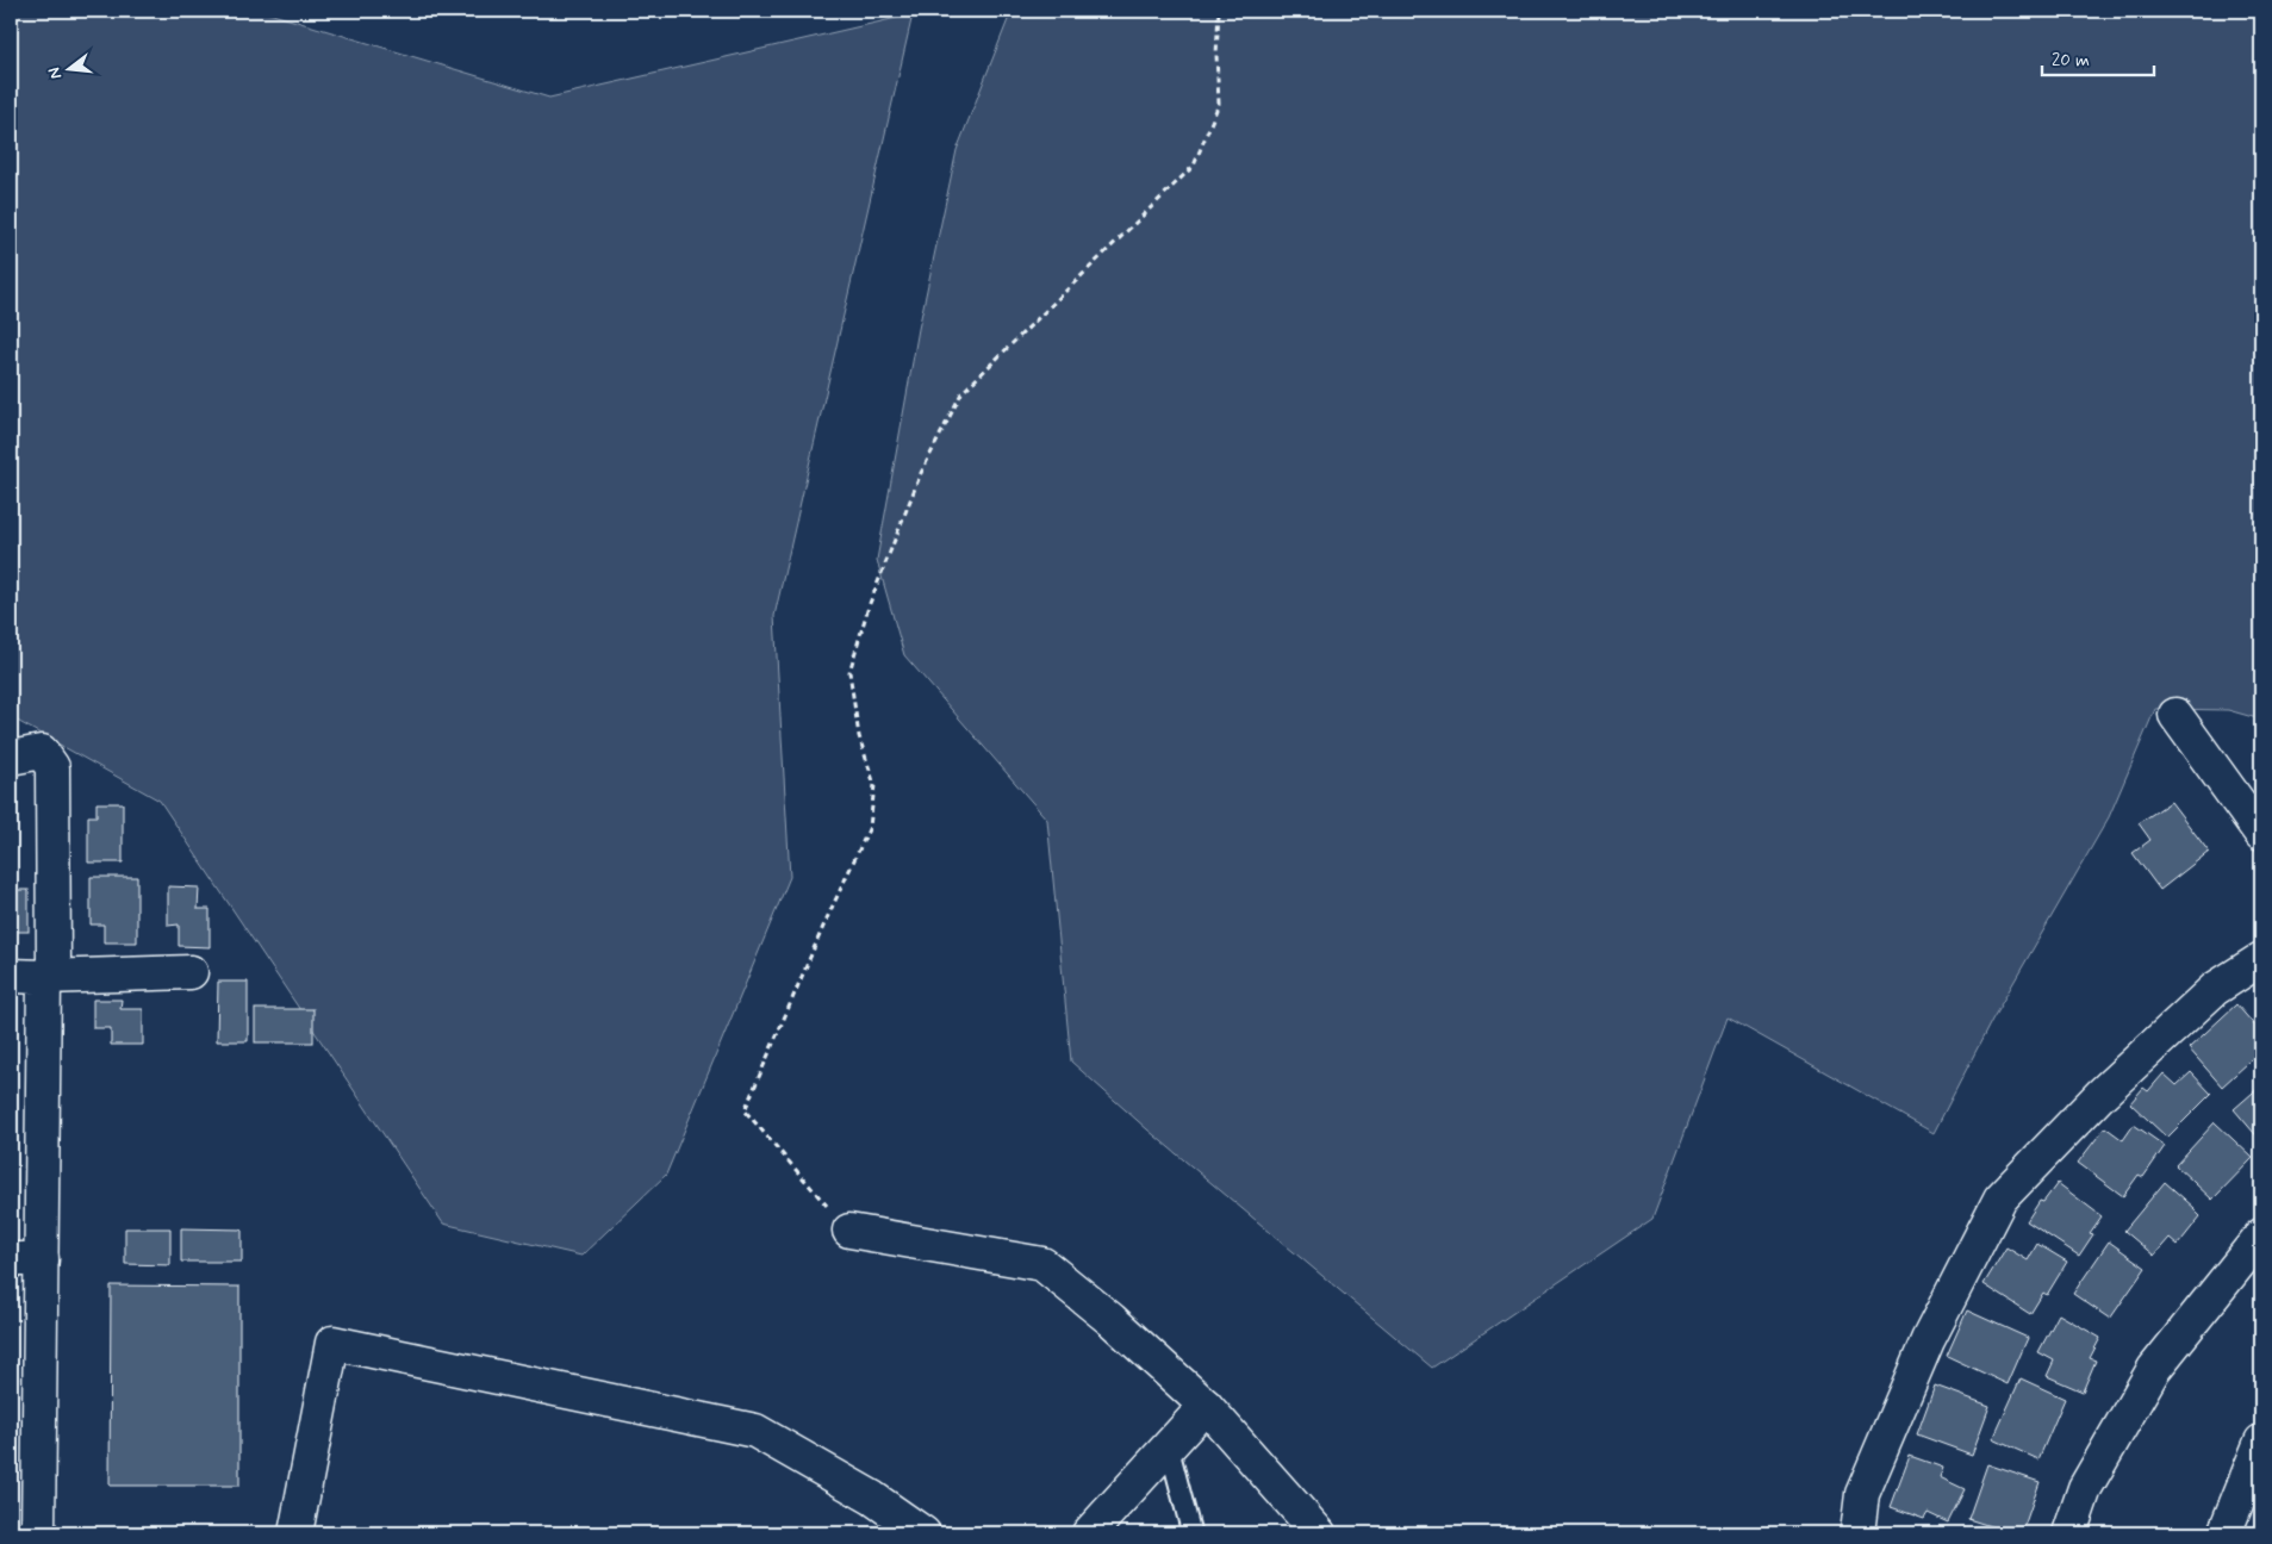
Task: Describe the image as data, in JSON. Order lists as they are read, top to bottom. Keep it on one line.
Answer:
{"scale_bar":"20 m","north":"left"}
